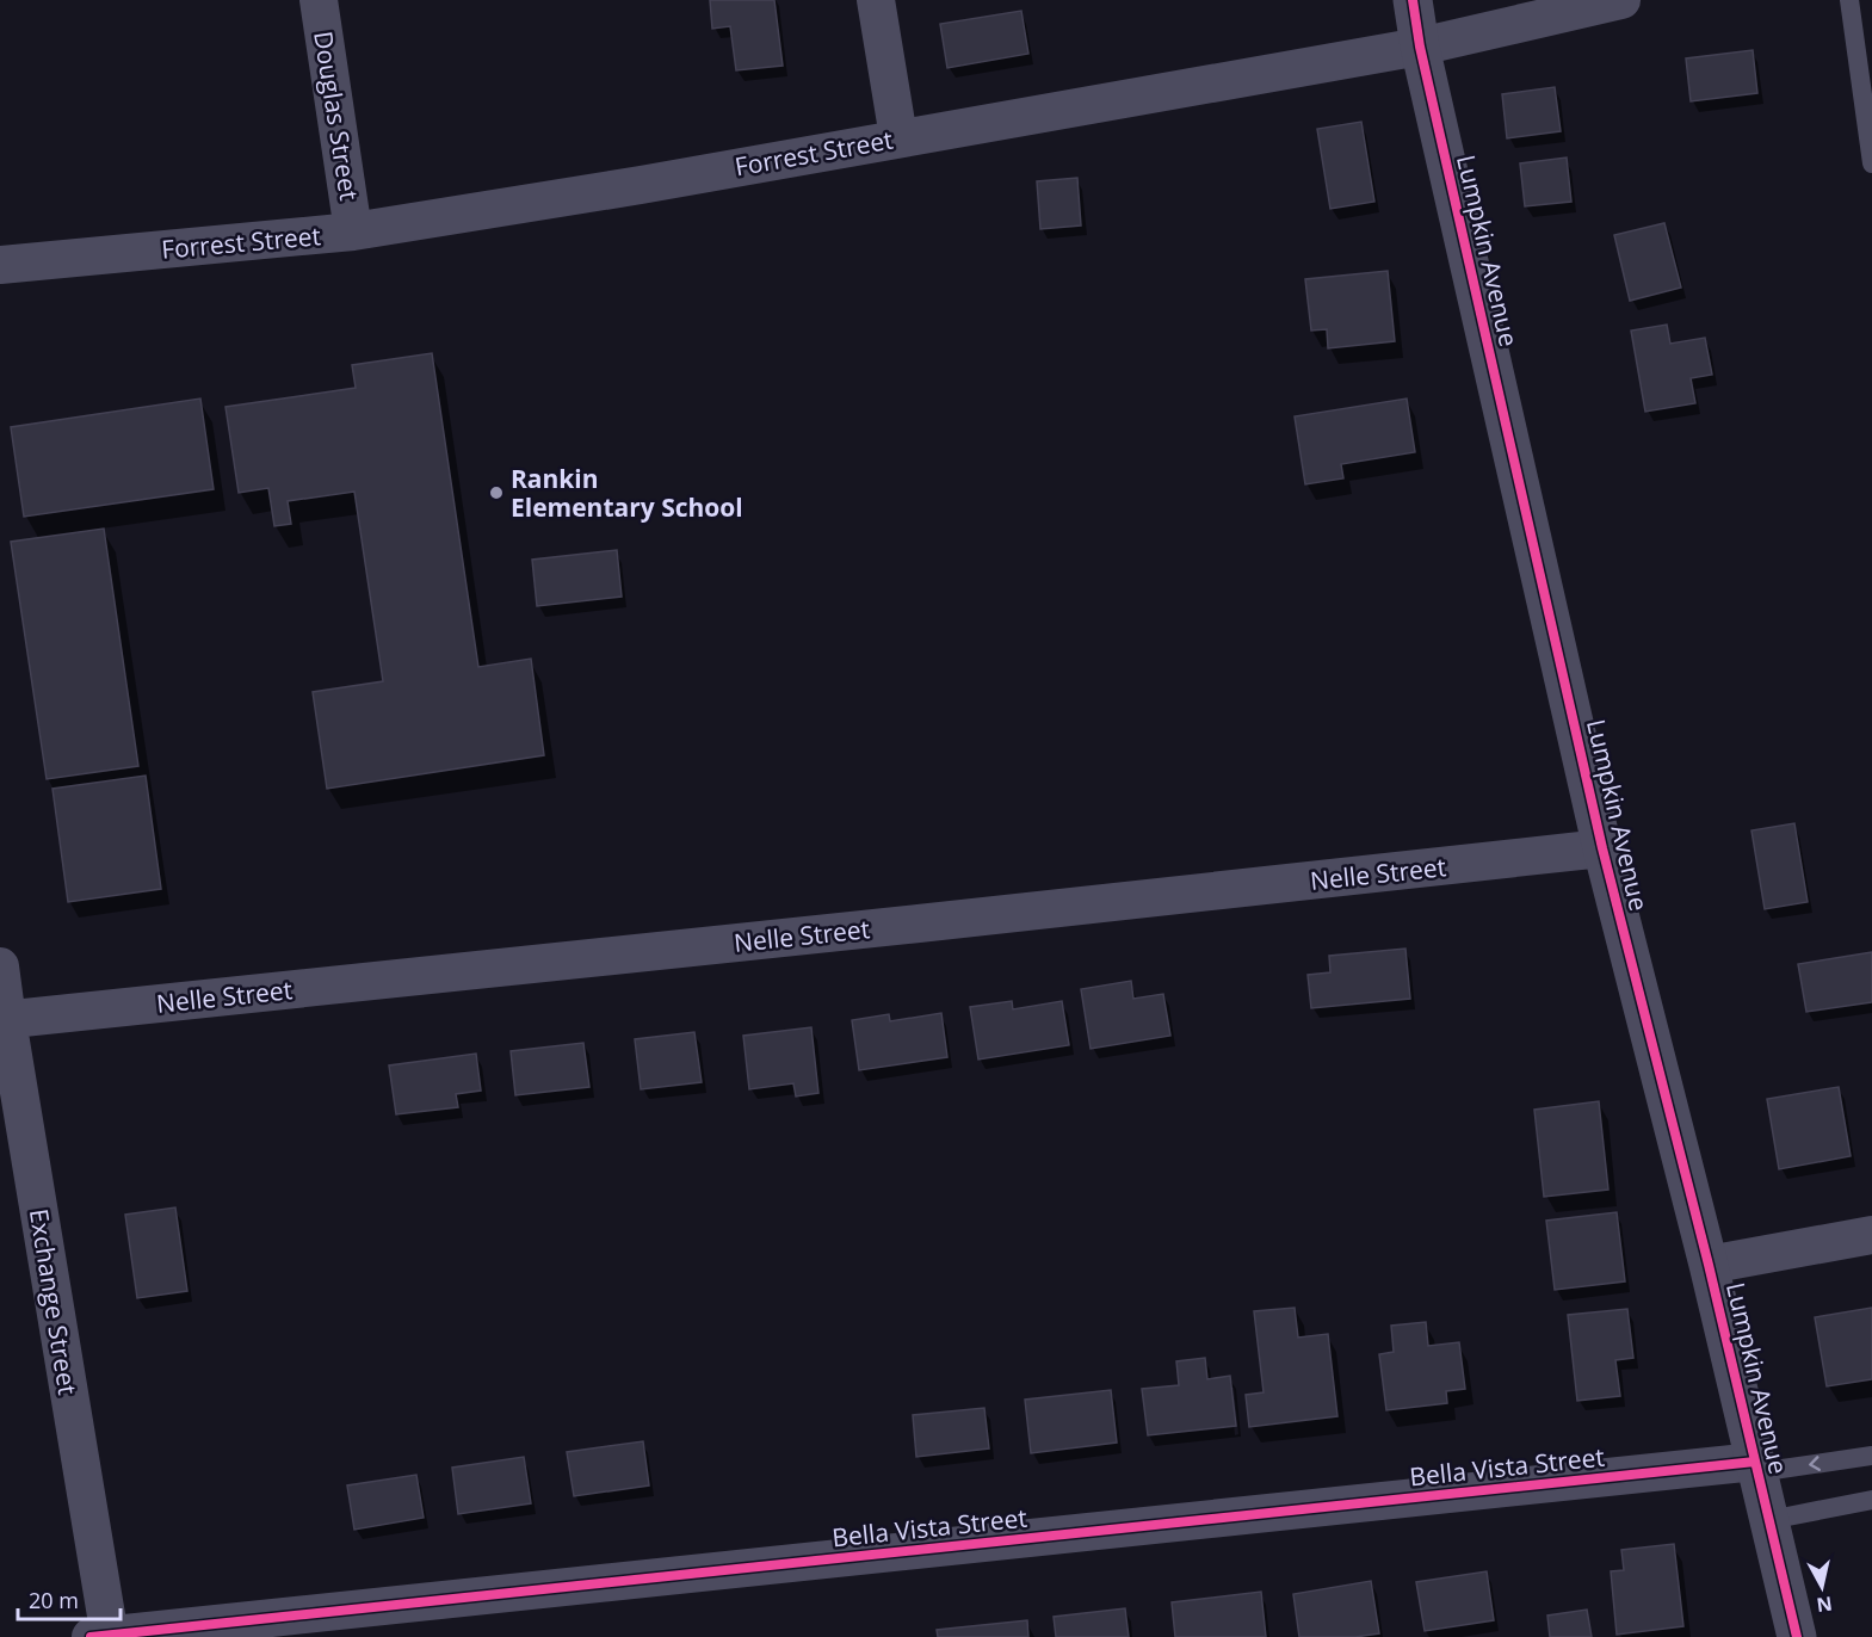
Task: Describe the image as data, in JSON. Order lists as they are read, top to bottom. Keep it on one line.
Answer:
{"streets":{"street":["Douglas Street","Forrest Street","Lumpkin Avenue","Nelle Street","Exchange Street","Bella Vista Street"]},"crossings":[["Douglas Street","Forrest Street"],["Forrest Street","Lumpkin Avenue"],["Lumpkin Avenue","Nelle Street"],["Lumpkin Avenue","Bella Vista Street"],["Nelle Street","Exchange Street"],["Exchange Street","Bella Vista Street"]],"places":["Rankin Elementary School"],"scale_bar":"20 m","north":"bottom"}
